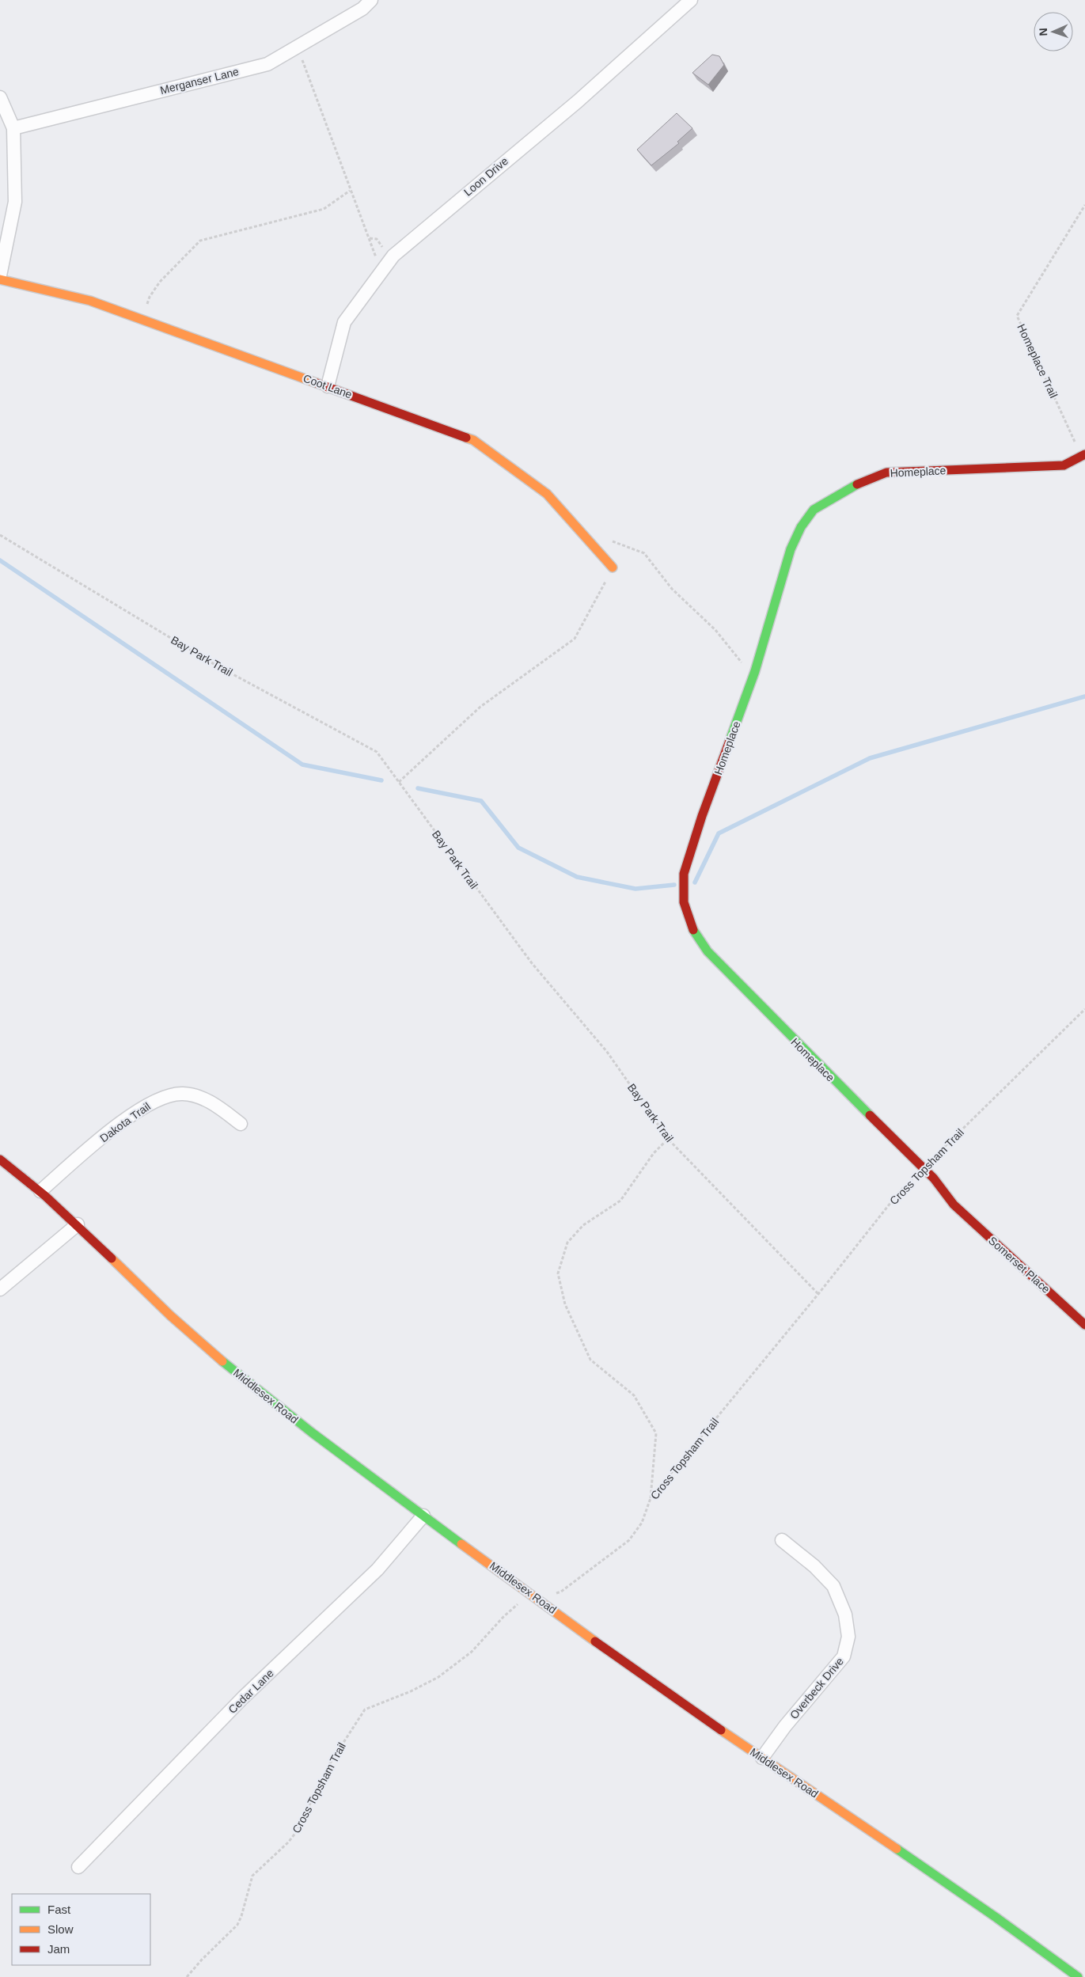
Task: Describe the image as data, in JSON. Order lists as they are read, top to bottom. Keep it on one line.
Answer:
{"streets":{"street":["Merganser Lane","Loon Drive","Coot Lane","Homeplace","Dakota Trail","Somerset Place","Middlesex Road","Overbeck Drive","Cedar Lane"],"path":["Homeplace Trail","Bay Park Trail","Cross Topsham Trail"]},"crossings":[["Loon Drive","Coot Lane"],["Homeplace Trail","Homeplace"],["Homeplace","Cross Topsham Trail"],["Homeplace","Somerset Place"],["Bay Park Trail","Cross Topsham Trail"],["Dakota Trail","Middlesex Road"],["Cross Topsham Trail","Middlesex Road"],["Middlesex Road","Overbeck Drive"],["Middlesex Road","Cedar Lane"]],"legend":["Fast","Slow","Jam"],"north":"left"}
